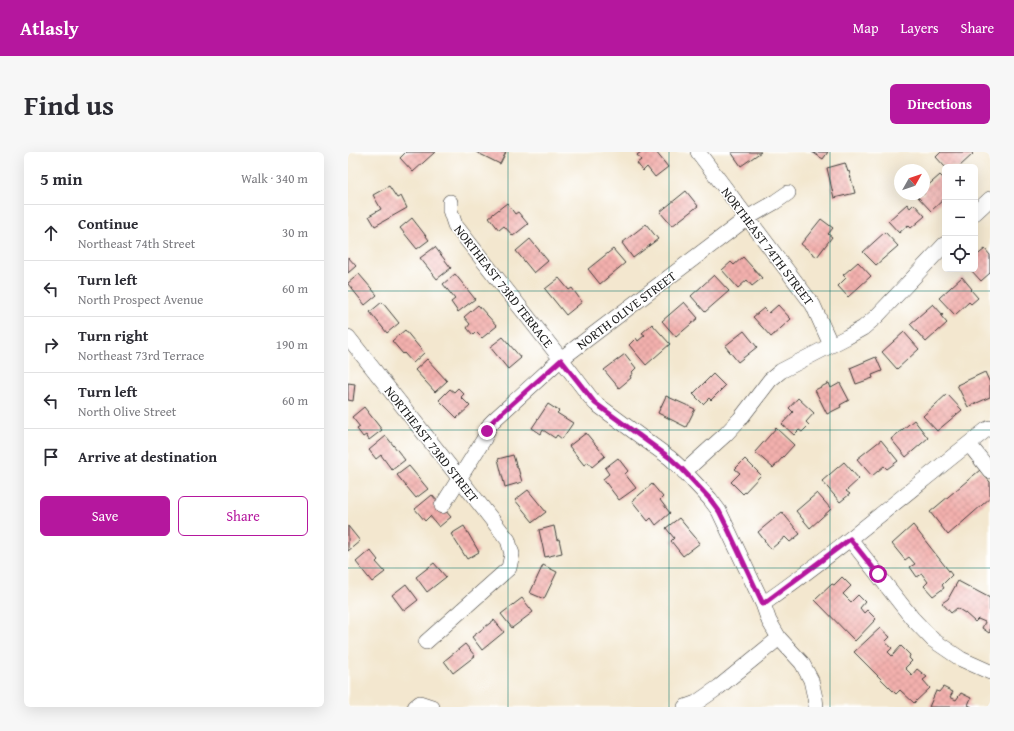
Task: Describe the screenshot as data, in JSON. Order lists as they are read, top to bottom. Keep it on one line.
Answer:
{"streets":{"street":["NORTHEAST 74TH STREET","NORTHEAST 73RD TERRACE","NORTH OLIVE STREET","NORTHEAST 73RD STREET"]},"crossings":[["NORTHEAST 74TH STREET","NORTH OLIVE STREET"],["NORTHEAST 73RD TERRACE","NORTH OLIVE STREET"],["NORTH OLIVE STREET","NORTHEAST 73RD STREET"]],"north":"top right","page":{"header":"Atlasly","nav":["Map","Layers","Share"],"title":"Find us","buttons":["Directions",["Save","Share"]],"heading":["5 min","Walk · 340 m"],"map_buttons":["+","−"],"list":[["Continue","Northeast 74th Street","30 m"],["Turn left","North Prospect Avenue","60 m"],["Turn right","Northeast 73rd Terrace","190 m"],["Turn left","North Olive Street","60 m"],"Arrive at destination"]}}
